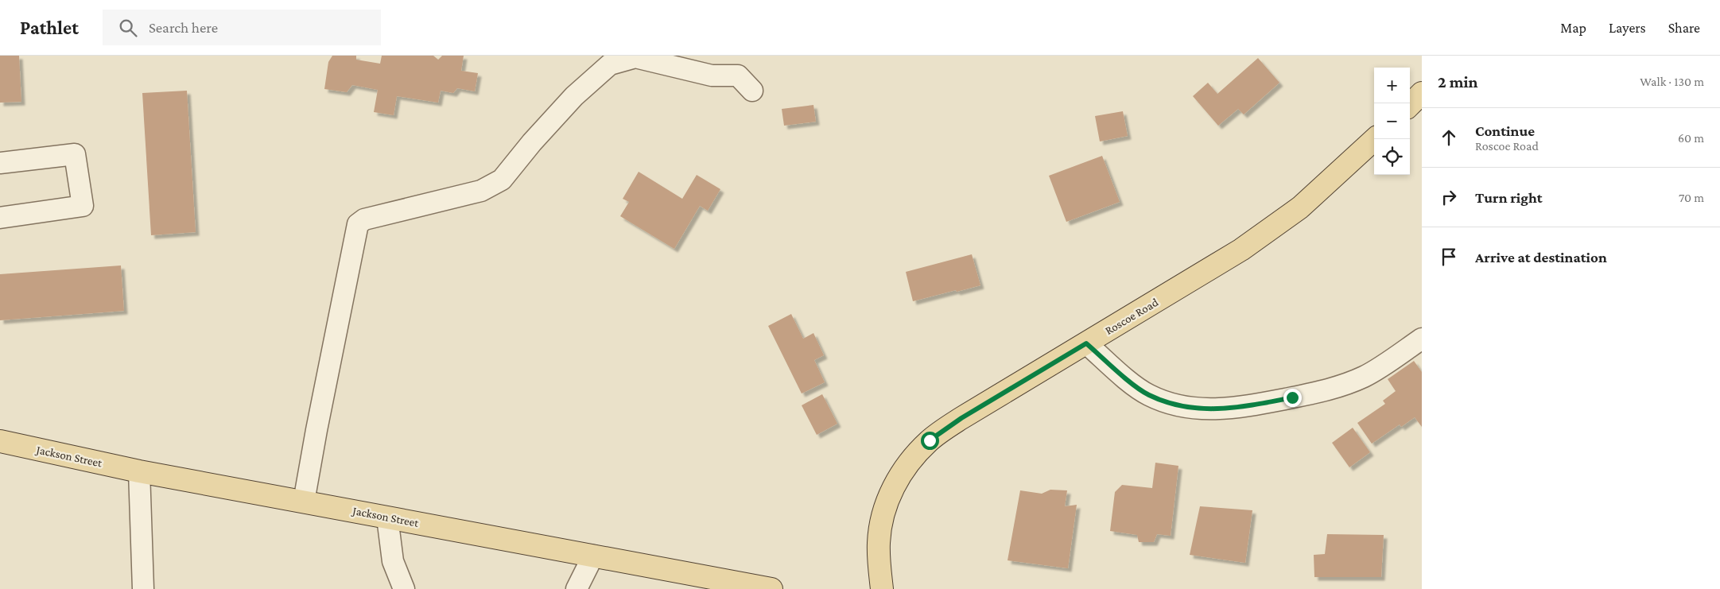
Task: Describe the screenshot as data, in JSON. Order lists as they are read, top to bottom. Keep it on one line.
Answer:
{"streets":{"main road":["Roscoe Road","Jackson Street"]},"page":{"header":"Pathlet","search":"Search here","nav":["Map","Layers","Share"],"heading":["2 min","Walk · 130 m"],"map_buttons":["+","−"],"list":[["Continue","Roscoe Road","60 m"],["Turn right","70 m"],"Arrive at destination"]}}
